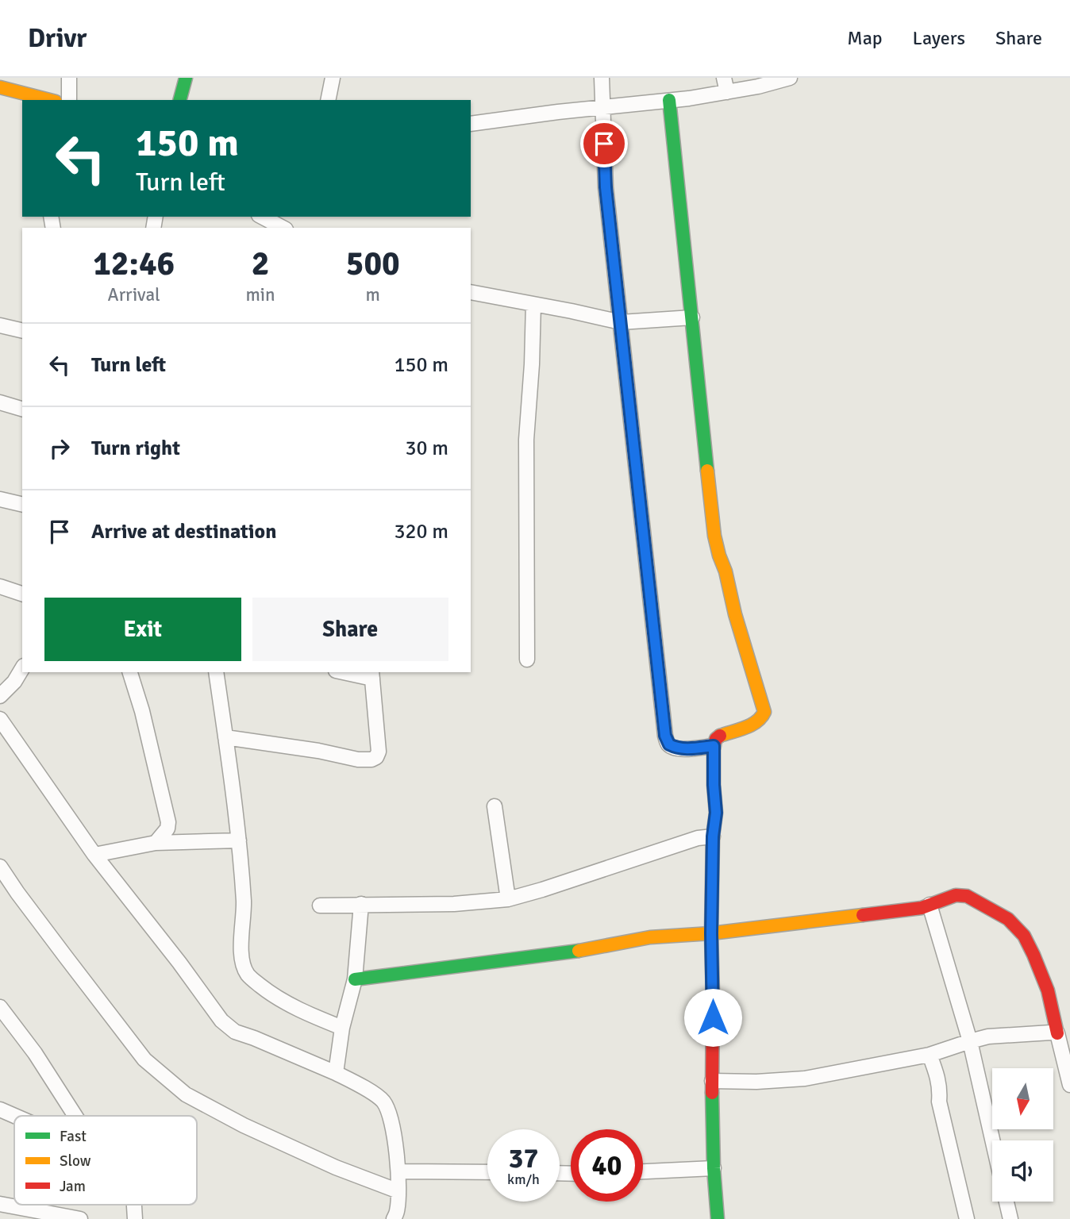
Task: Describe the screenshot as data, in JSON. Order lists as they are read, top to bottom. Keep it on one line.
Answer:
{"legend":["Fast","Slow","Jam"],"north":"bottom","page":{"header":"Drivr","nav":["Map","Layers","Share"],"turn":["150 m","Turn left"],"eta":["12:46","Arrival","2","min","500","m"],"list":[{"name":"Turn left","value":"150 m"},{"name":"Turn right","value":"30 m"},{"name":"Arrive at destination","value":"320 m"}],"buttons":["Exit","Share"],"speed":"37 km/h","limit":"40"}}
